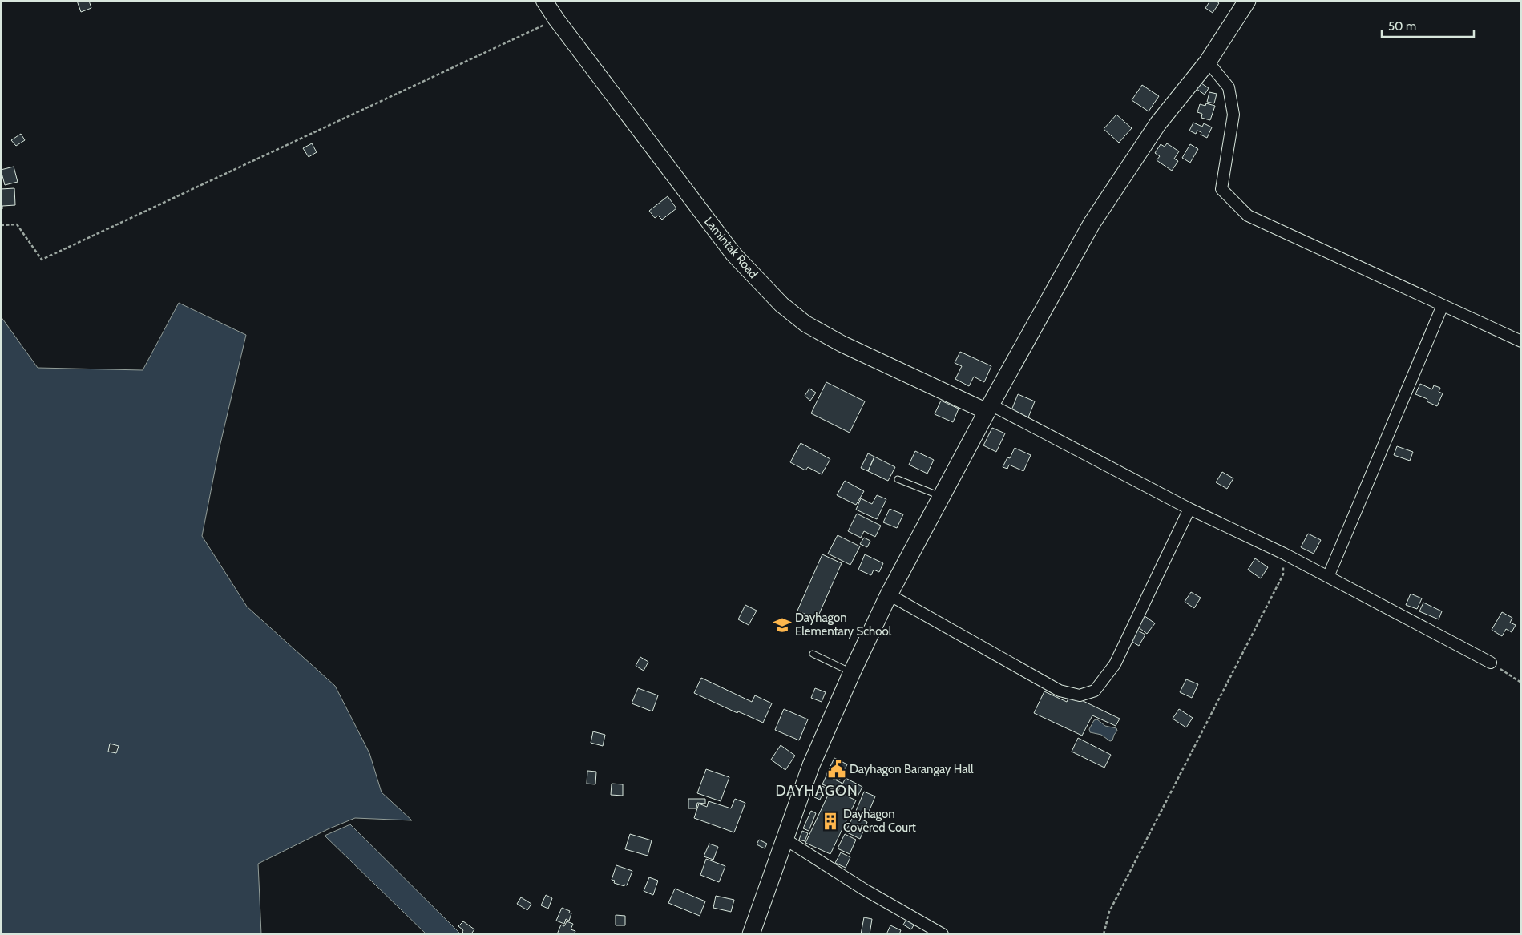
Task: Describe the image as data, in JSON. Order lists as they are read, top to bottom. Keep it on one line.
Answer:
{"streets":{"main road":["Lamintak Road"]},"districts":["DAYHAGON"],"places":{"school or university":["Dayhagon Elementary School"],"public building":["Dayhagon Barangay Hall"],"building":["Dayhagon Covered Court"]},"scale_bar":"50 m"}
